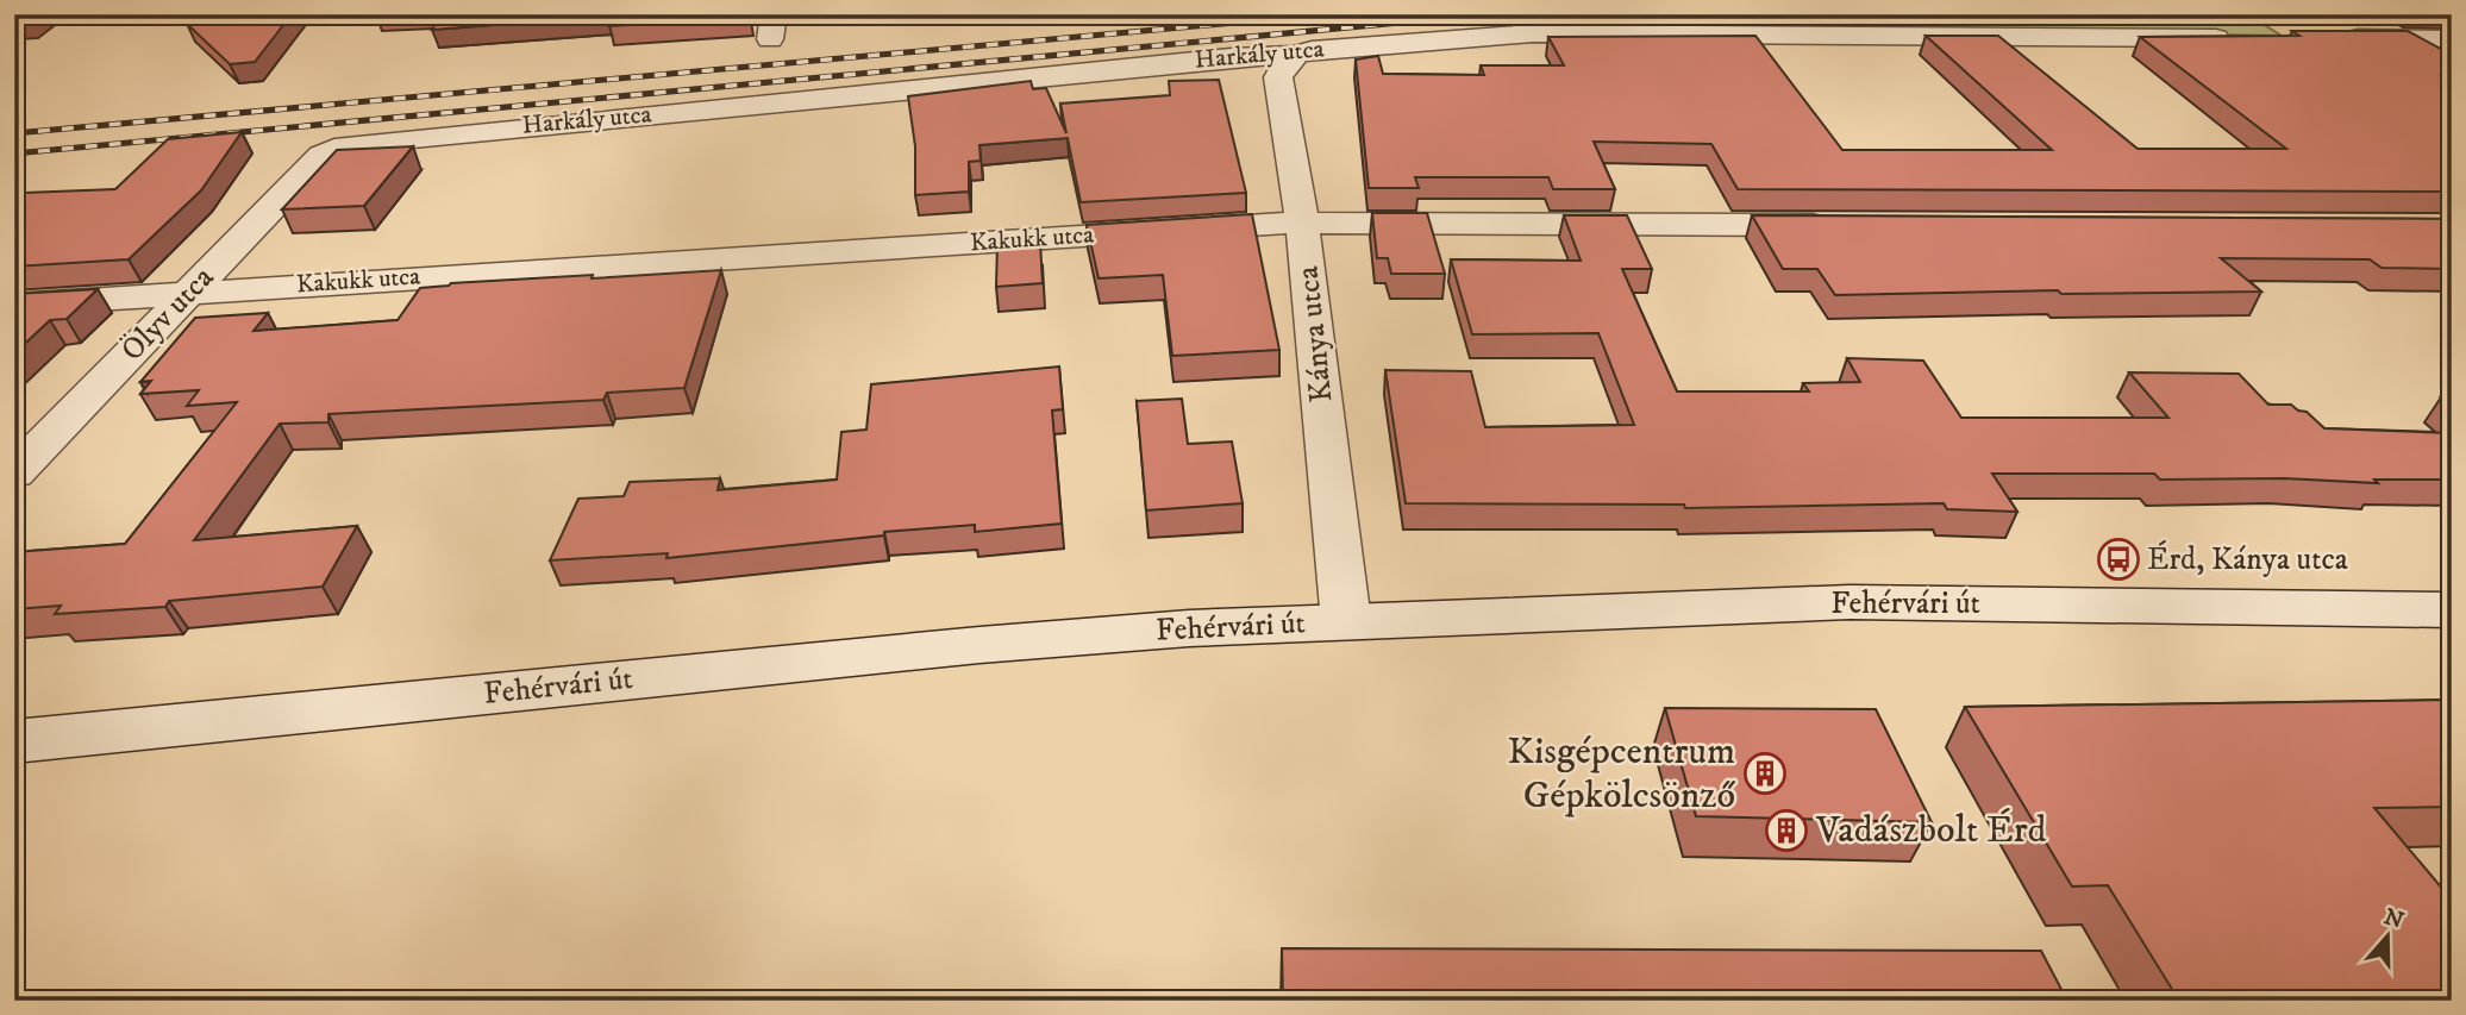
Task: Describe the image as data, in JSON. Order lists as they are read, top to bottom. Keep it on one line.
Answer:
{"streets":{"street":["Harkály utca","Kakukk utca","Ölyv utca","Kánya utca","Fehérvári út"]},"crossings":[["Harkály utca","Ölyv utca"],["Harkály utca","Kánya utca"],["Kakukk utca","Ölyv utca"],["Kakukk utca","Kánya utca"],["Kánya utca","Fehérvári út"]],"places":{"bus stop":["Érd, Kánya utca"],"building":["Kisgépcentrum Gépkölcsönző","Vadászbolt Érd"]},"north":"top"}
